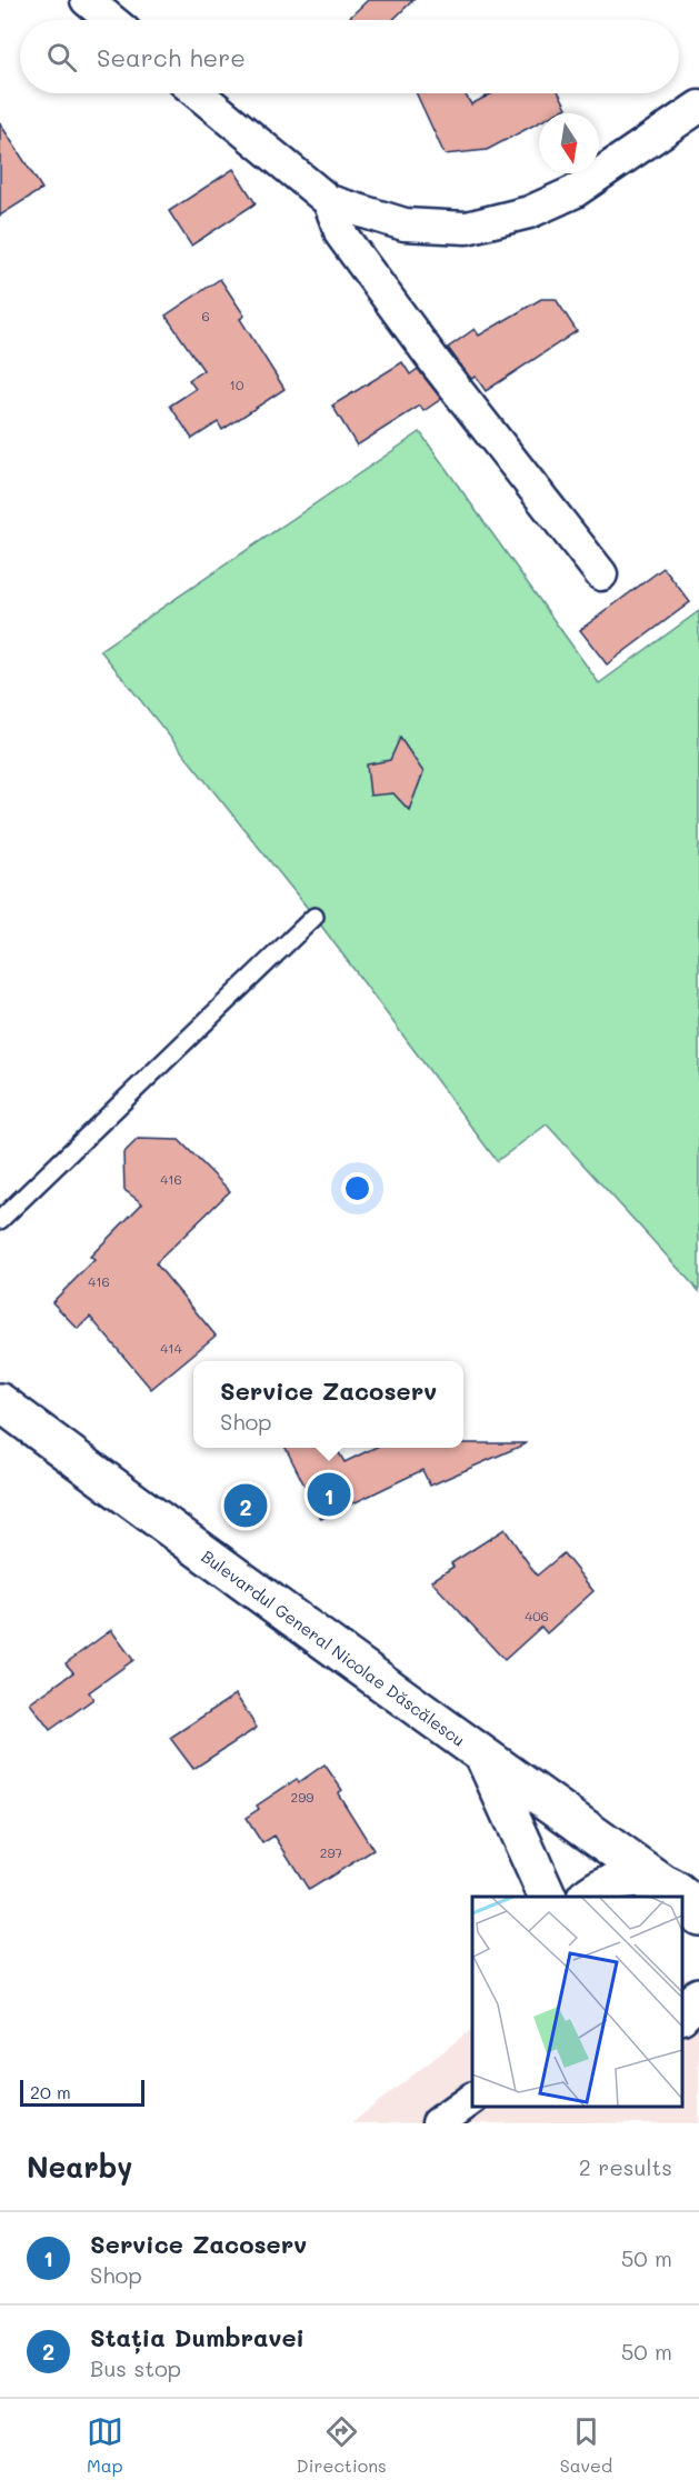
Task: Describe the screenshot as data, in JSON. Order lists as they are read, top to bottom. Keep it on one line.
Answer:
{"streets":{"main road":["Bulevardul General Nicolae Dăscălescu"]},"house_numbers":["6","10","416","416","414","406","299","297"],"scale_bar":"20 m","north":"bottom","page":{"search":"Search here","popup":["Service Zacoserv","Shop"],"pins":["1","2"],"scale":"20 m","heading":["Nearby","2 results"],"list":[{"mark":"1","name":"Service Zacoserv","note":"Shop","value":"50 m"},{"mark":"2","name":"Stația Dumbravei","note":"Bus stop","value":"50 m"}],"nav":["Map","Directions","Saved"]}}
